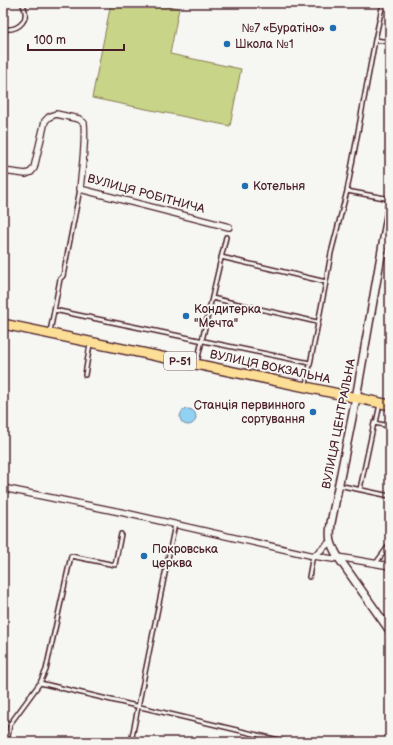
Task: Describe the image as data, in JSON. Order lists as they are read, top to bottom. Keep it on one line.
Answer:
{"streets":{"main road":["Р-51","ВУЛИЦЯ ВОКЗАЛЬНА"],"street":["ВУЛИЦЯ РОБІТНИЧА","ВУЛИЦЯ ЦЕНТРАЛЬНА"]},"crossings":[["ВУЛИЦЯ ВОКЗАЛЬНА","ВУЛИЦЯ ЦЕНТРАЛЬНА"]],"places":["№7 «Буратіно»","Школа №1","Котельня","Кондитерка \"Мечта\"","Станція первинного сортування","Покровська церква"],"scale_bar":"100 m"}
